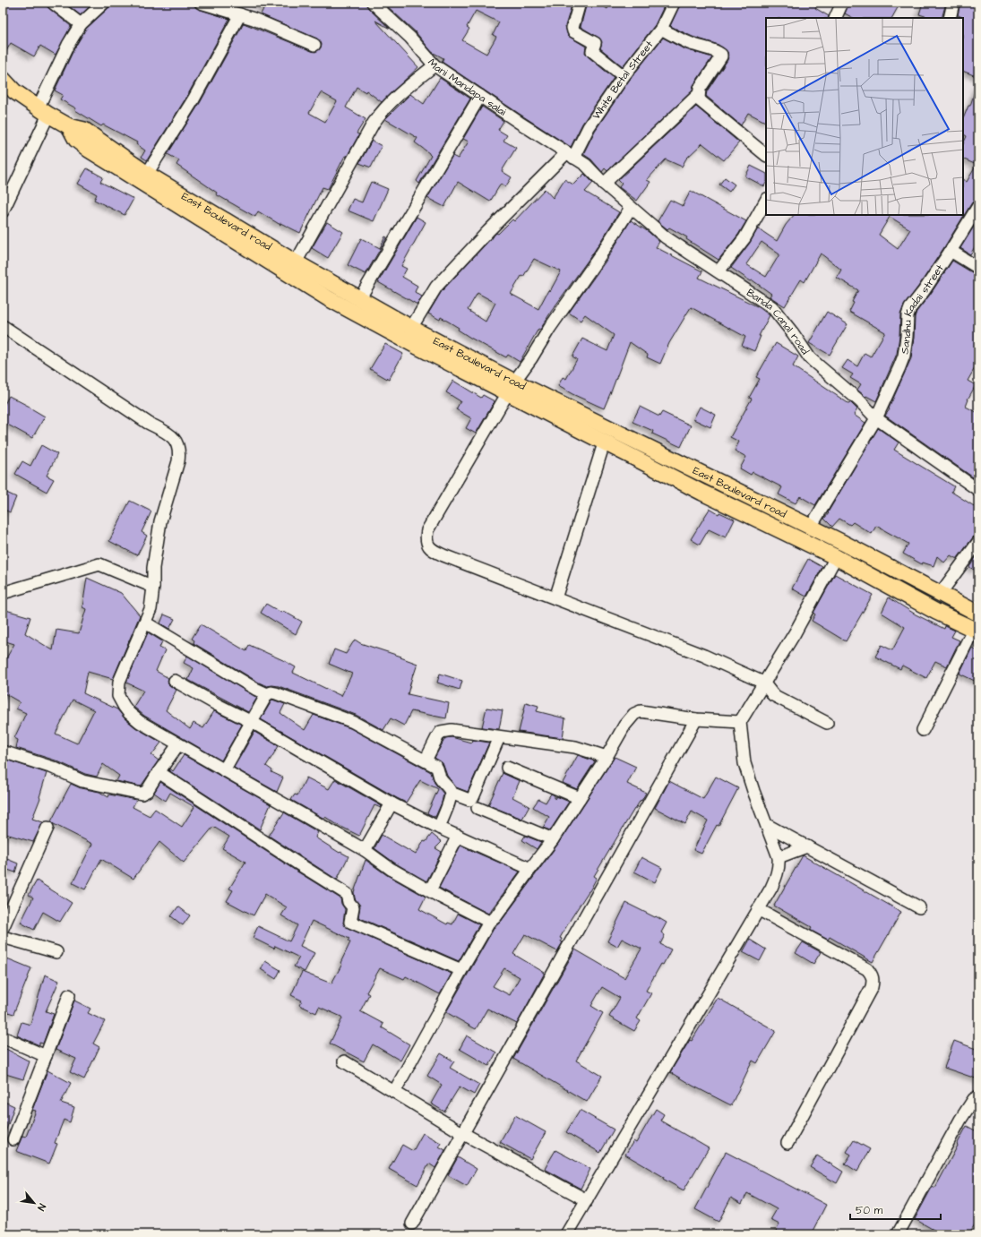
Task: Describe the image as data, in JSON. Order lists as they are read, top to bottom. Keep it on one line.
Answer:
{"streets":{"main road":["East Boulevard road"],"street":["White Betal Street","Mani Mandapa salai","Sandhu Kadai street","Banda Canal road"]},"crossings":[["White Betal Street","Mani Mandapa salai"],["White Betal Street","East Boulevard road"],["White Betal Street","Banda Canal road"],["Mani Mandapa salai","Banda Canal road"],["East Boulevard road","Sandhu Kadai street"],["Sandhu Kadai street","Banda Canal road"]],"scale_bar":"50 m","north":"bottom right"}
